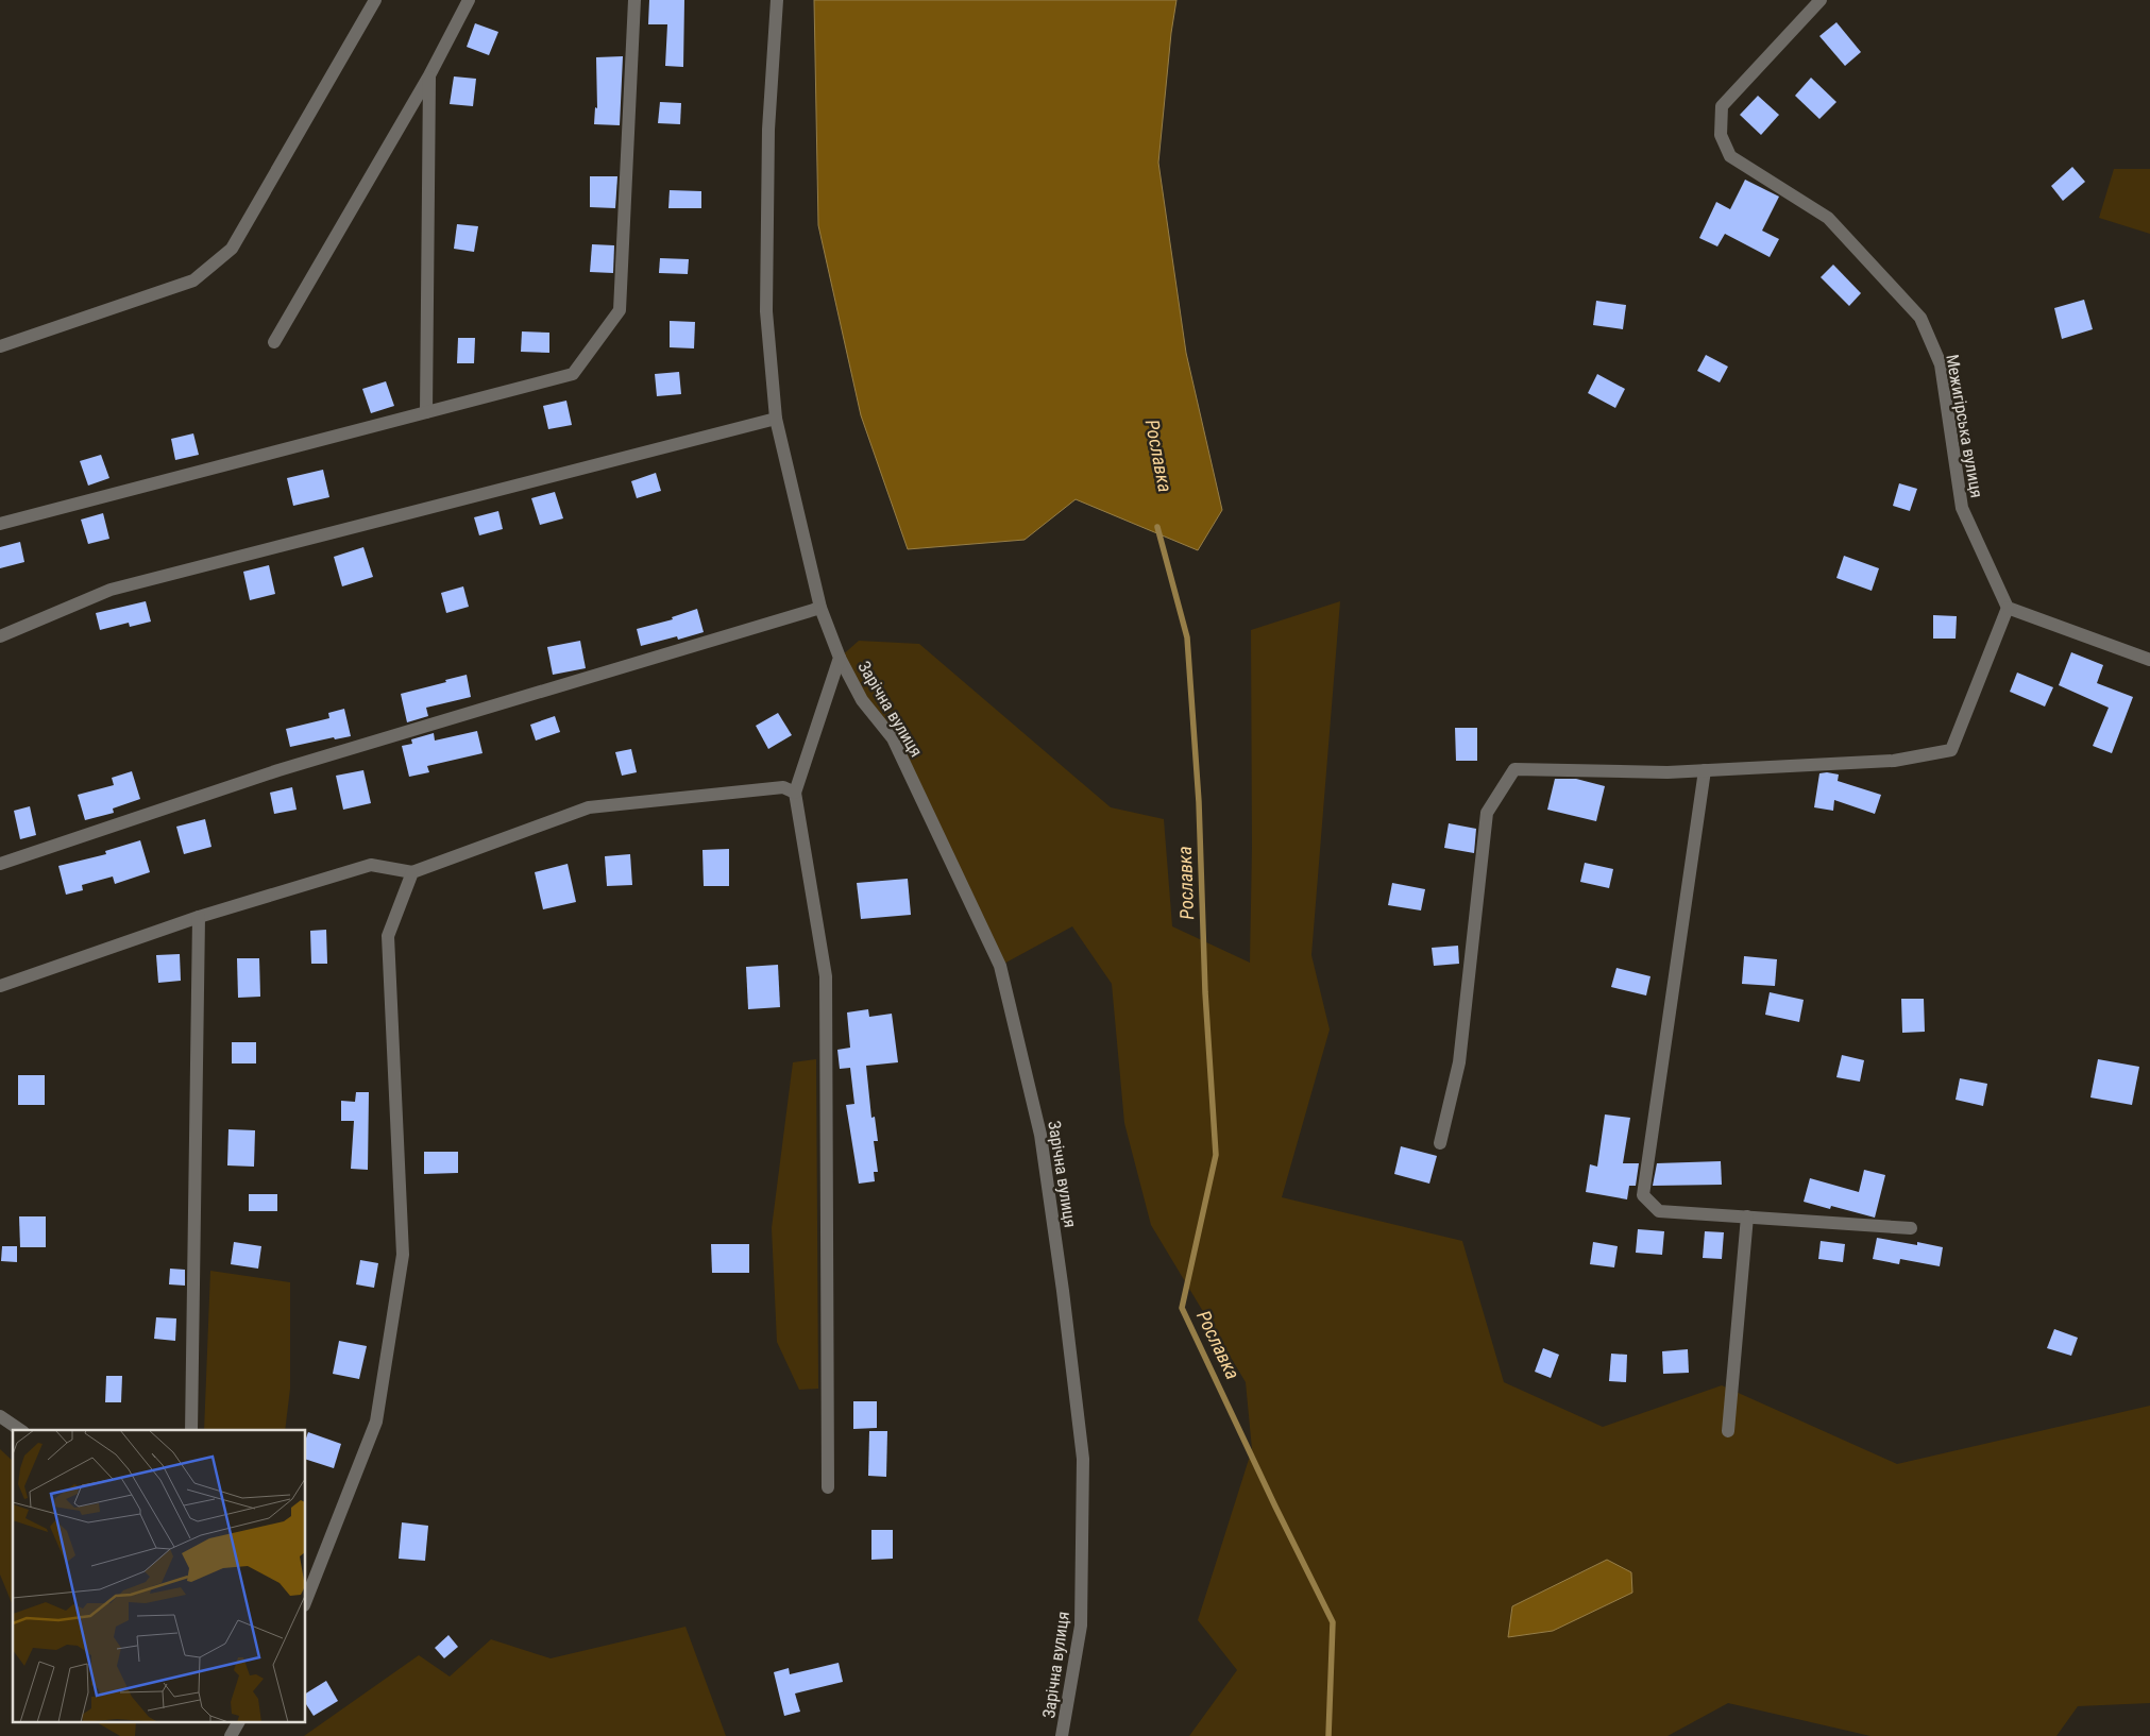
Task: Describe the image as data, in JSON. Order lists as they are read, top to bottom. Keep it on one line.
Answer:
{"streets":{"street":["Межигірська вулиця","Зарічна вулиця"]},"water":["Рославка"]}
